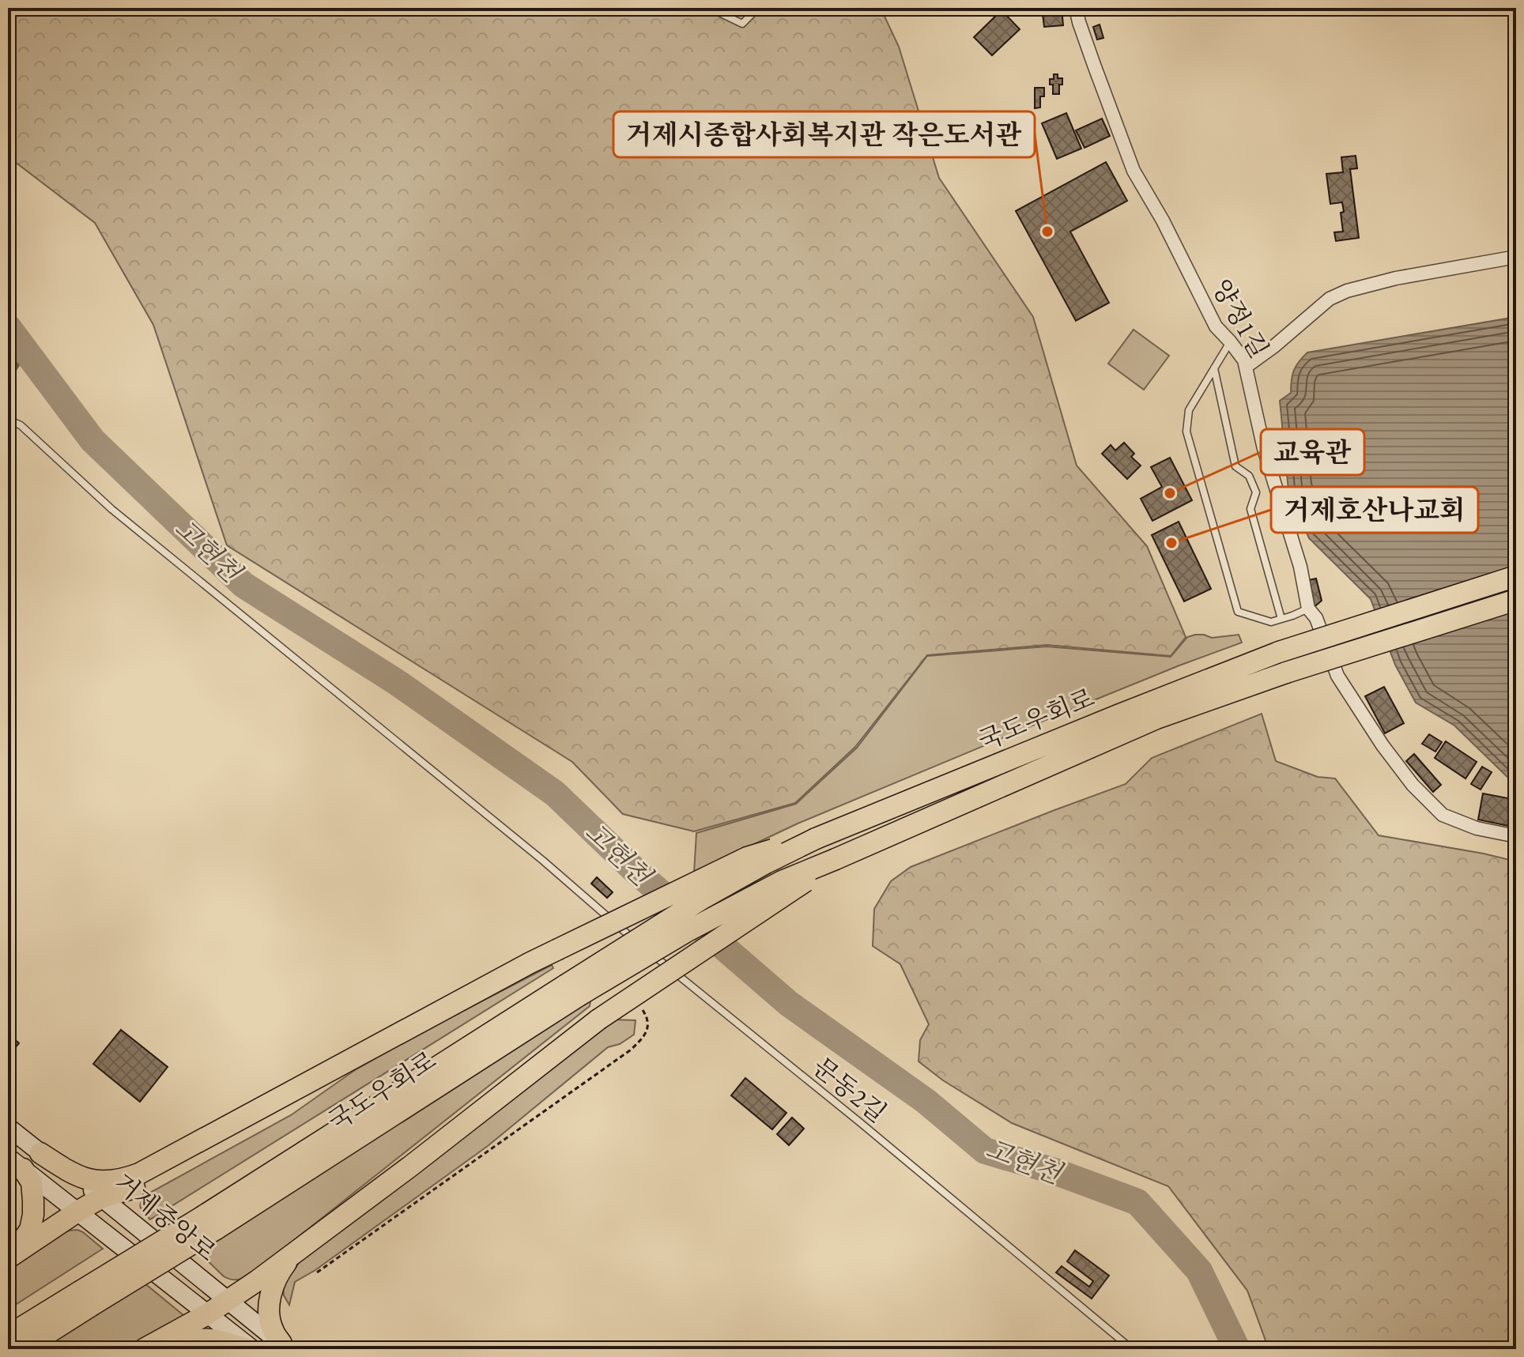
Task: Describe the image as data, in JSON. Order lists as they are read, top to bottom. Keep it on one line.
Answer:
{"streets":{"highway":["국도우회로"],"main road":["거제중앙로"],"street":["양정1길"],"lane":["문동2길"]},"water":["고현천"],"places":["거제시종합사회복지관 작은도서관","교육관","거제호산나교회"]}
